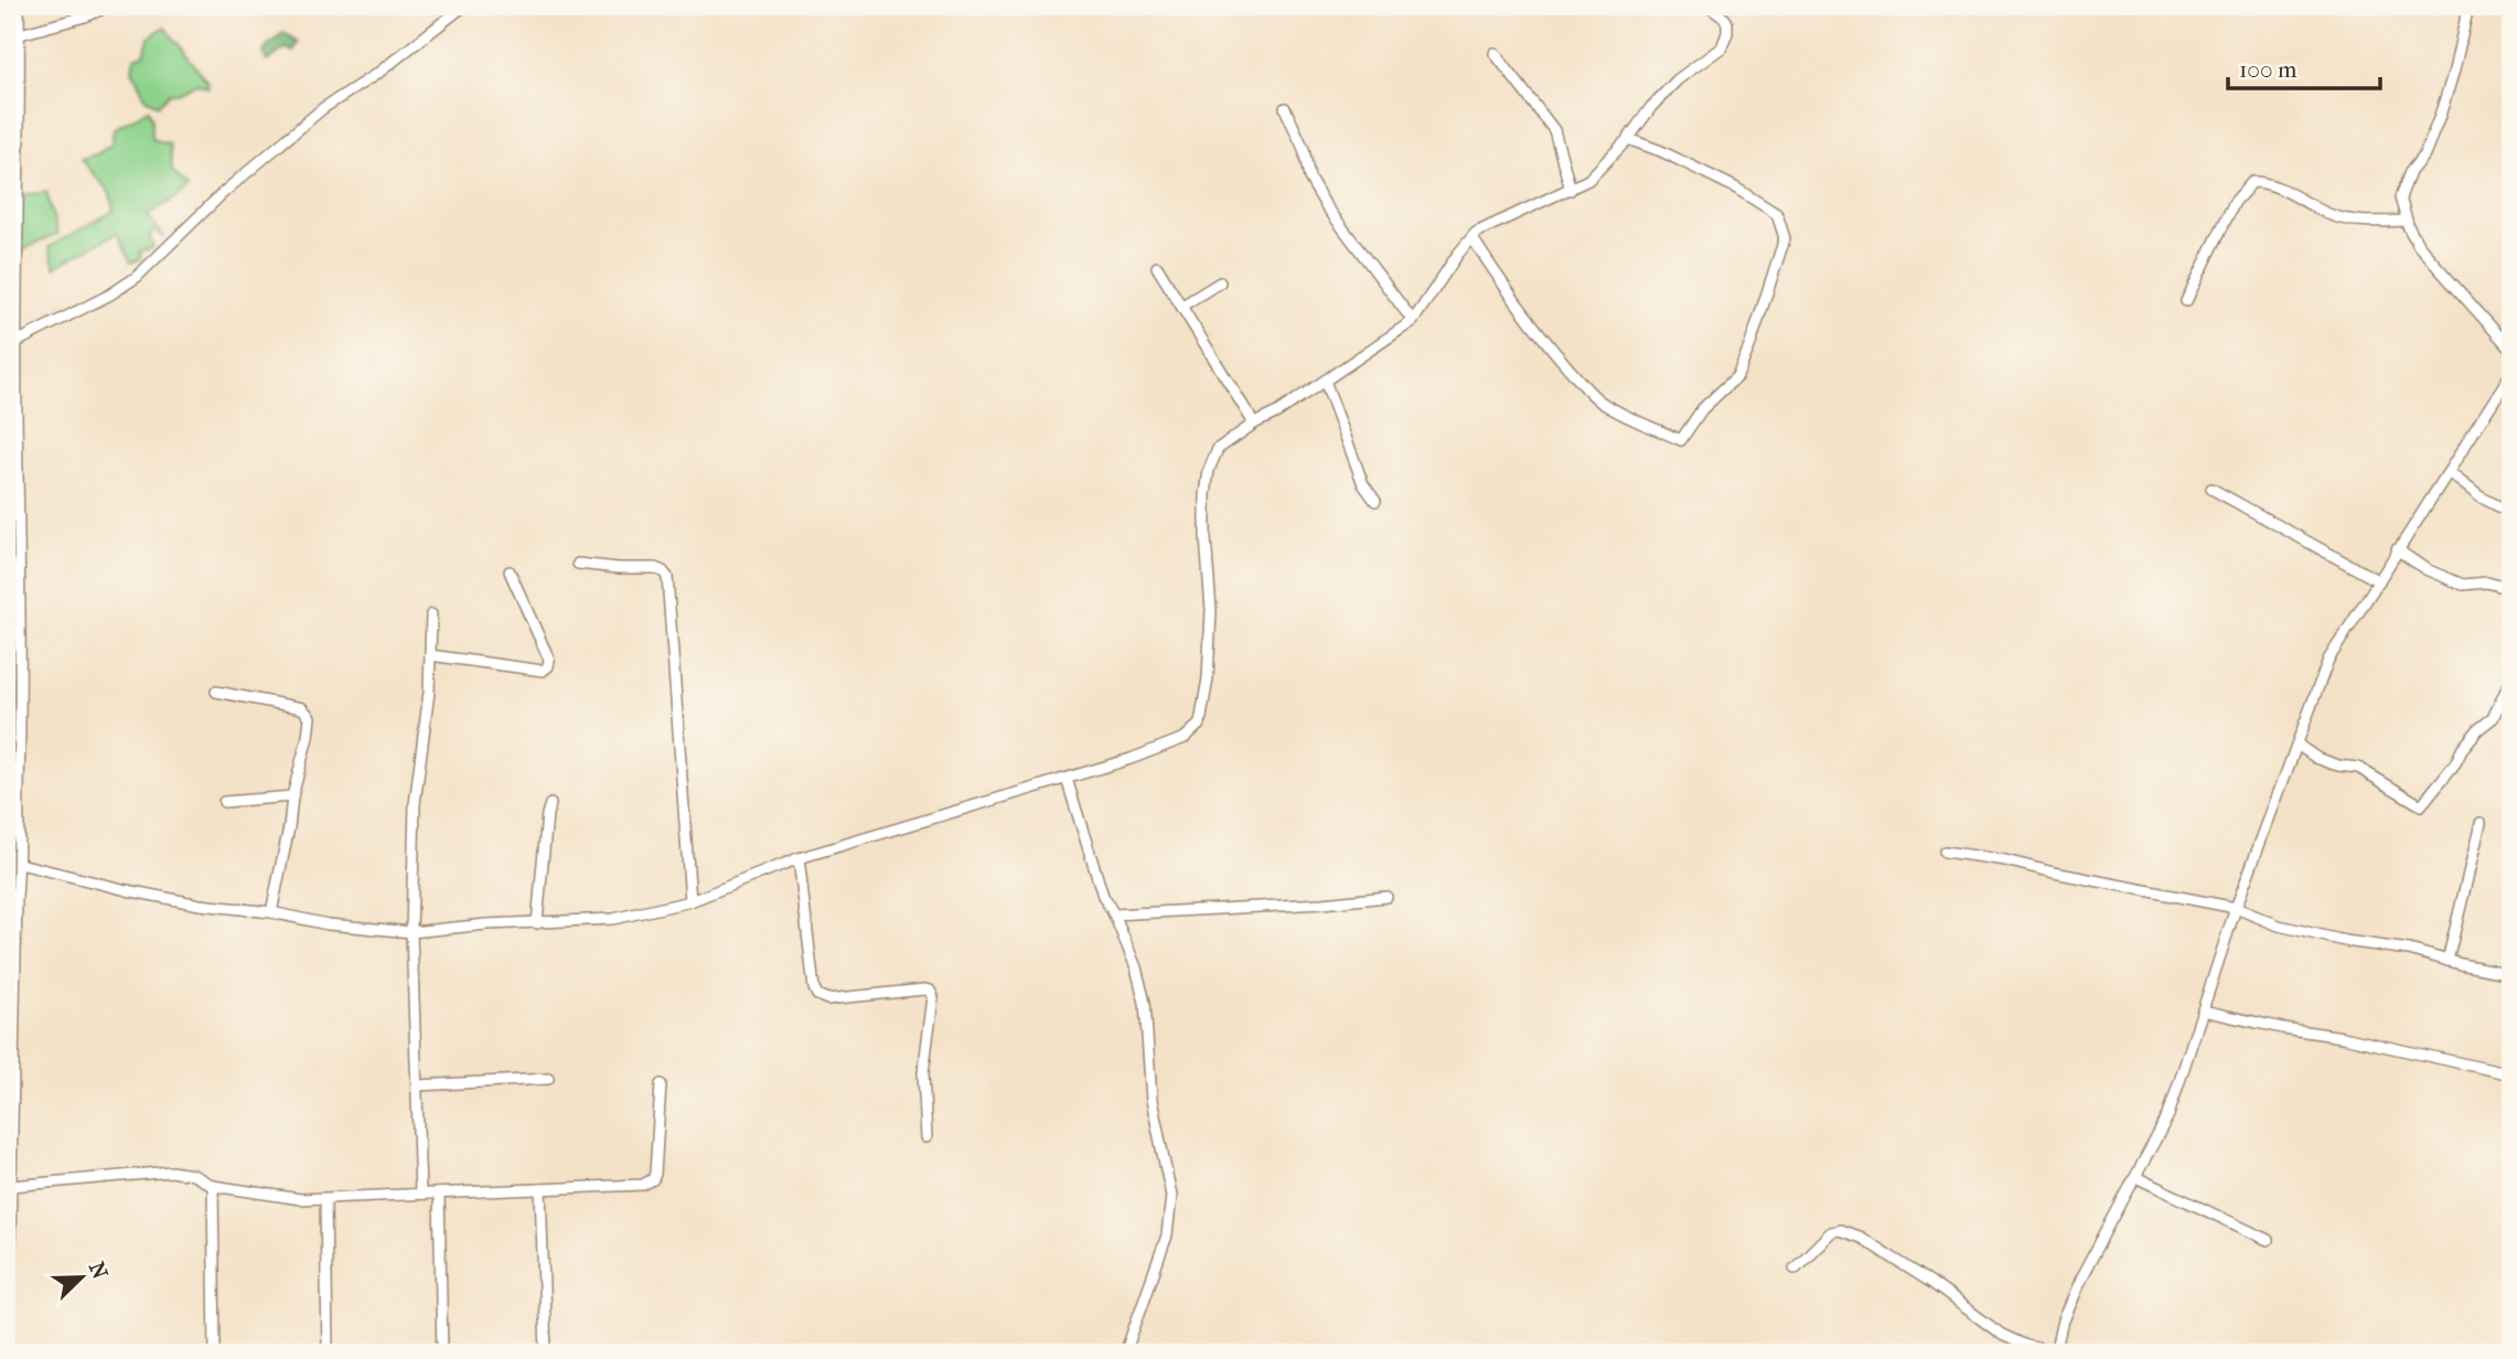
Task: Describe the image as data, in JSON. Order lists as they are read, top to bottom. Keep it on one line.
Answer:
{"scale_bar":"100 m","north":"top right"}
